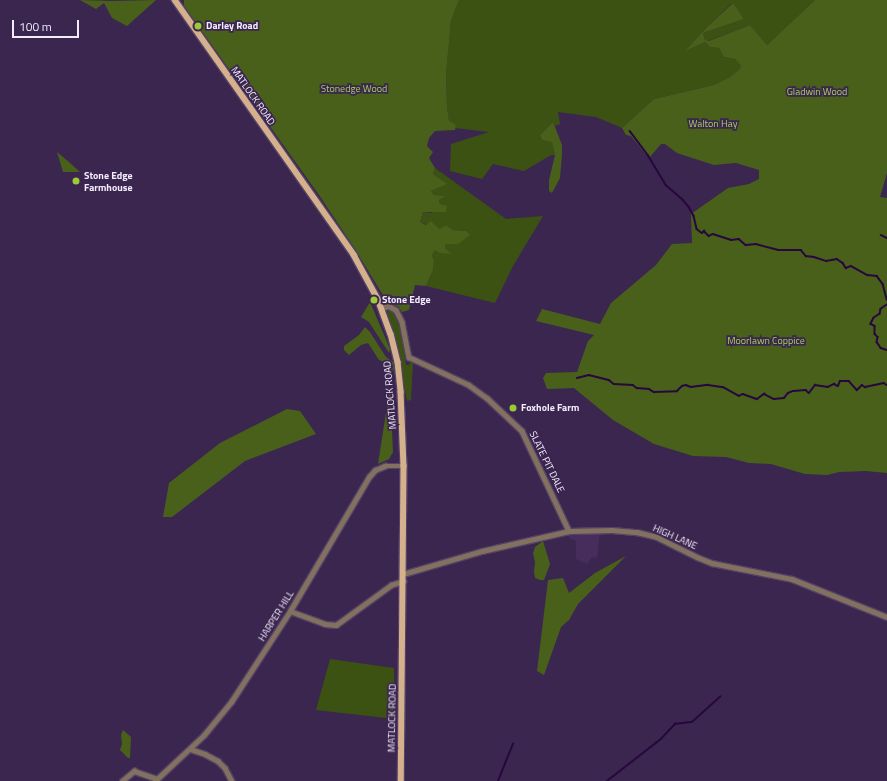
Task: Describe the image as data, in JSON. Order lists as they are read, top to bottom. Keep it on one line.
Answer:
{"streets":{"main road":["MATLOCK ROAD"],"street":["SLATE PIT DALE","HIGH LANE","HARPER HILL"]},"crossings":[["MATLOCK ROAD","SLATE PIT DALE"],["MATLOCK ROAD","HIGH LANE"],["MATLOCK ROAD","HARPER HILL"],["SLATE PIT DALE","HIGH LANE"],["HIGH LANE","HARPER HILL"]],"parks":["Stonedge Wood","Gladwin Wood","Walton Hay","Moorlawn Coppice"],"places":["Darley Road","Stone Edge Farmhouse","Stone Edge","Foxhole Farm"],"scale_bar":"100 m"}
